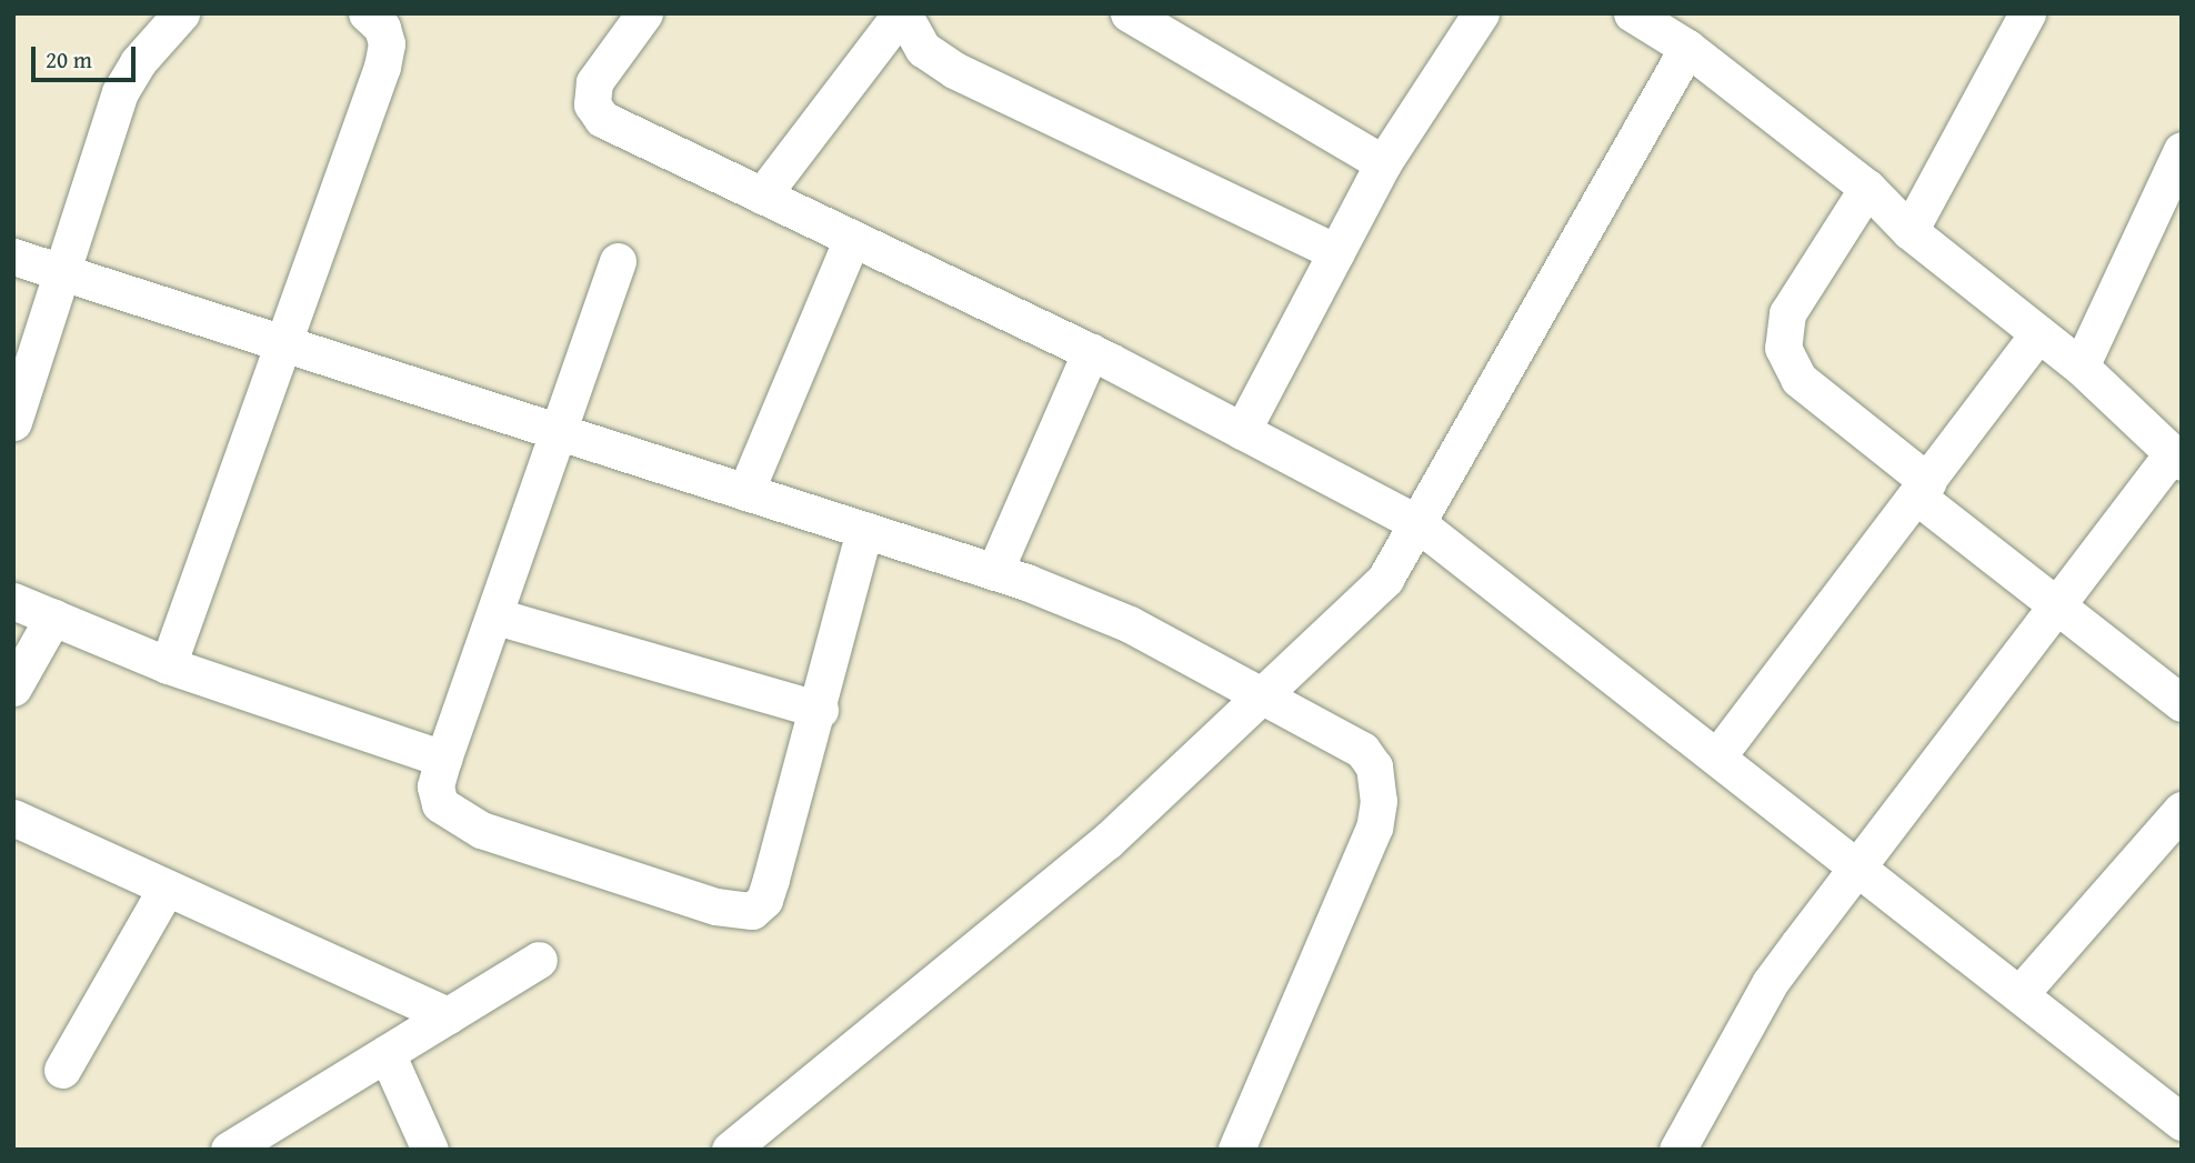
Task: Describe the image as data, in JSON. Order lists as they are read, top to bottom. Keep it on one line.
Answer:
{"scale_bar":"20 m"}
